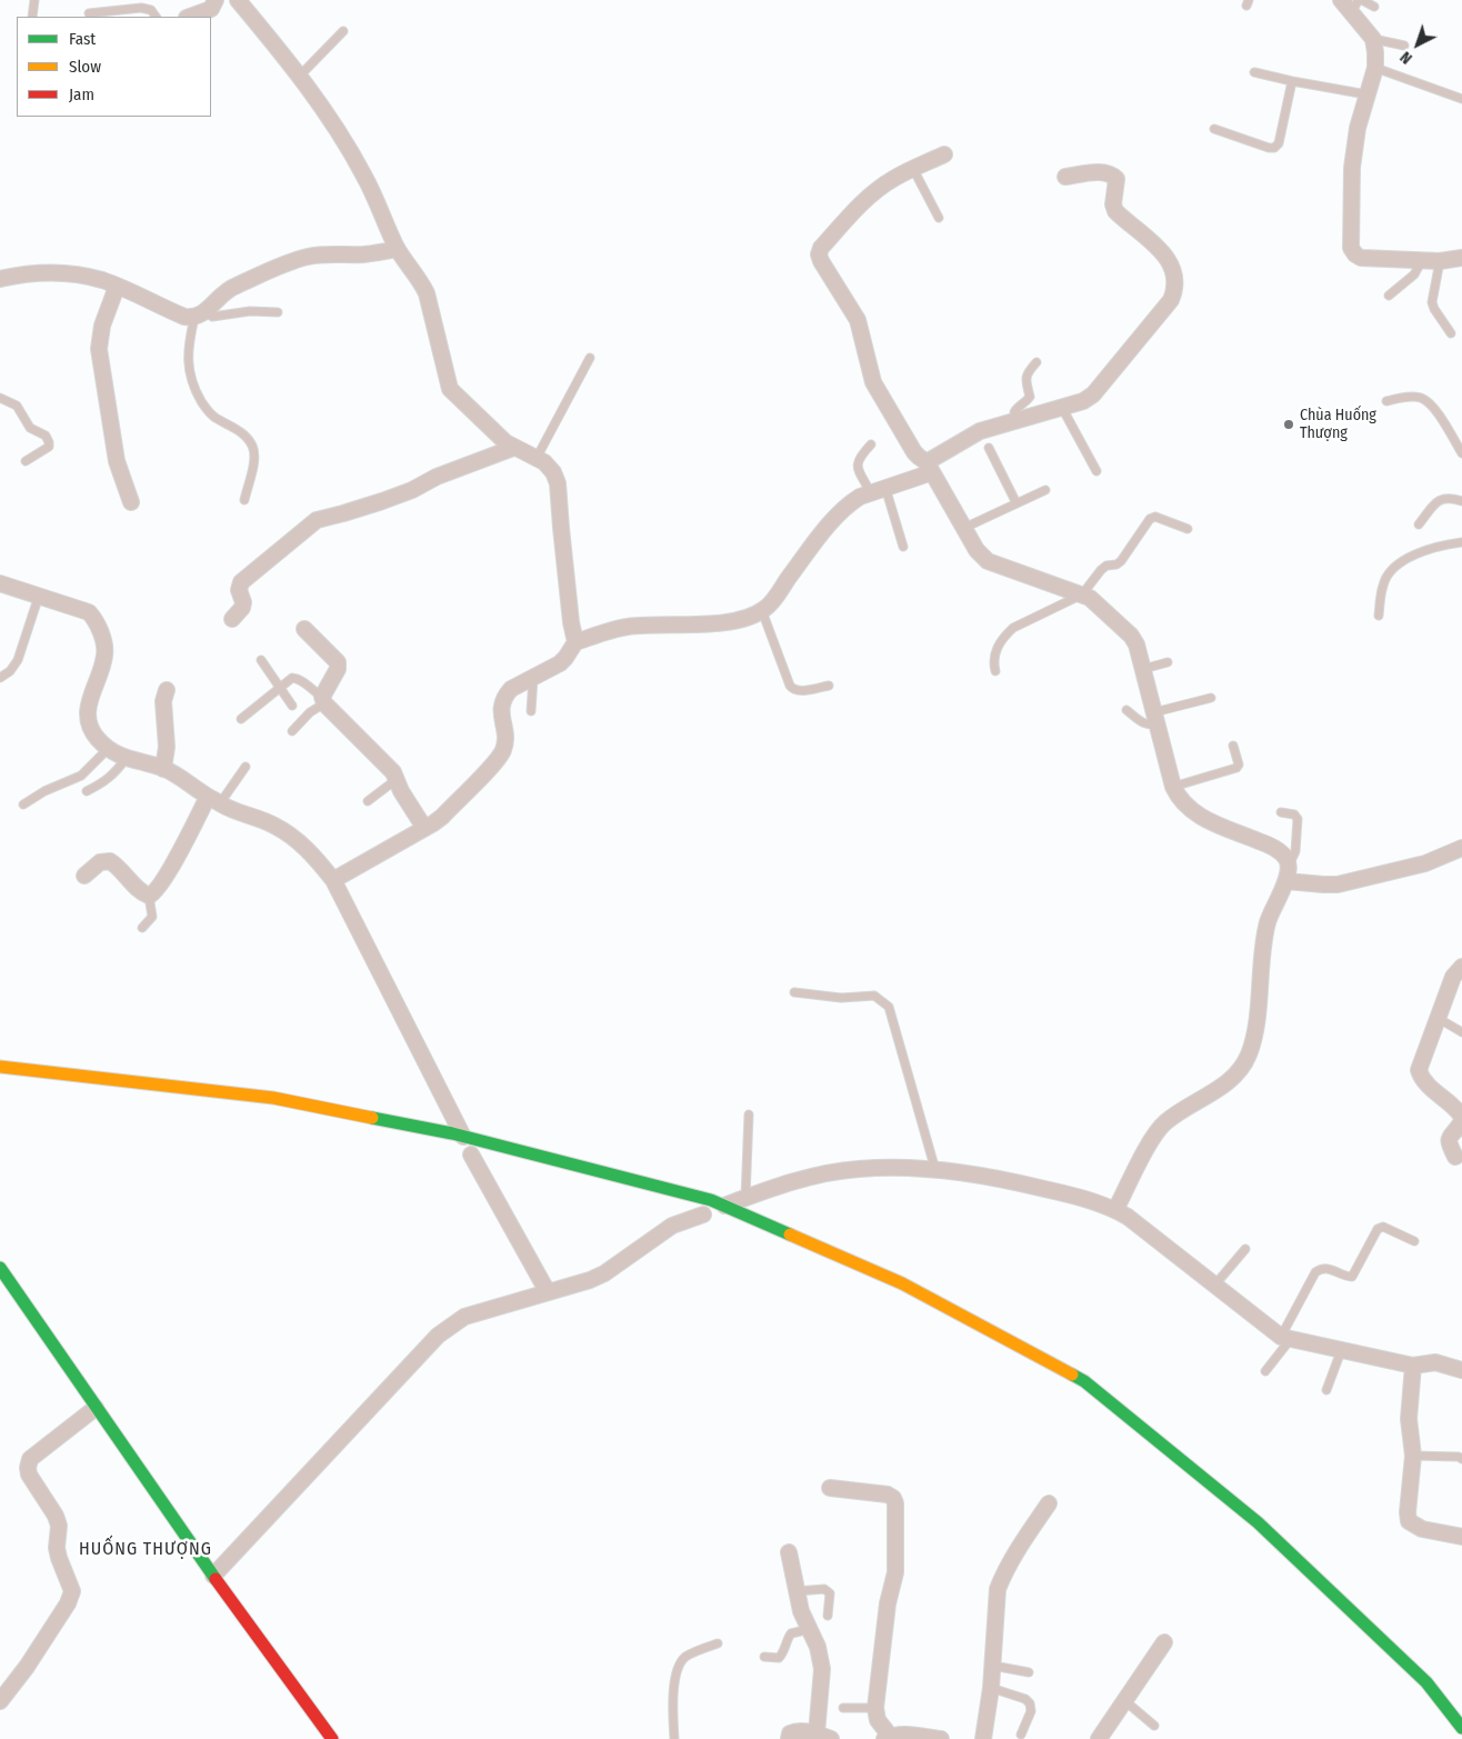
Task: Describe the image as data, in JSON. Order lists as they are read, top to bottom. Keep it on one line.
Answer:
{"districts":["HUỐNG THƯỢNG"],"places":["Chùa Huống Thượng"],"legend":["Fast","Slow","Jam"],"north":"bottom left"}
